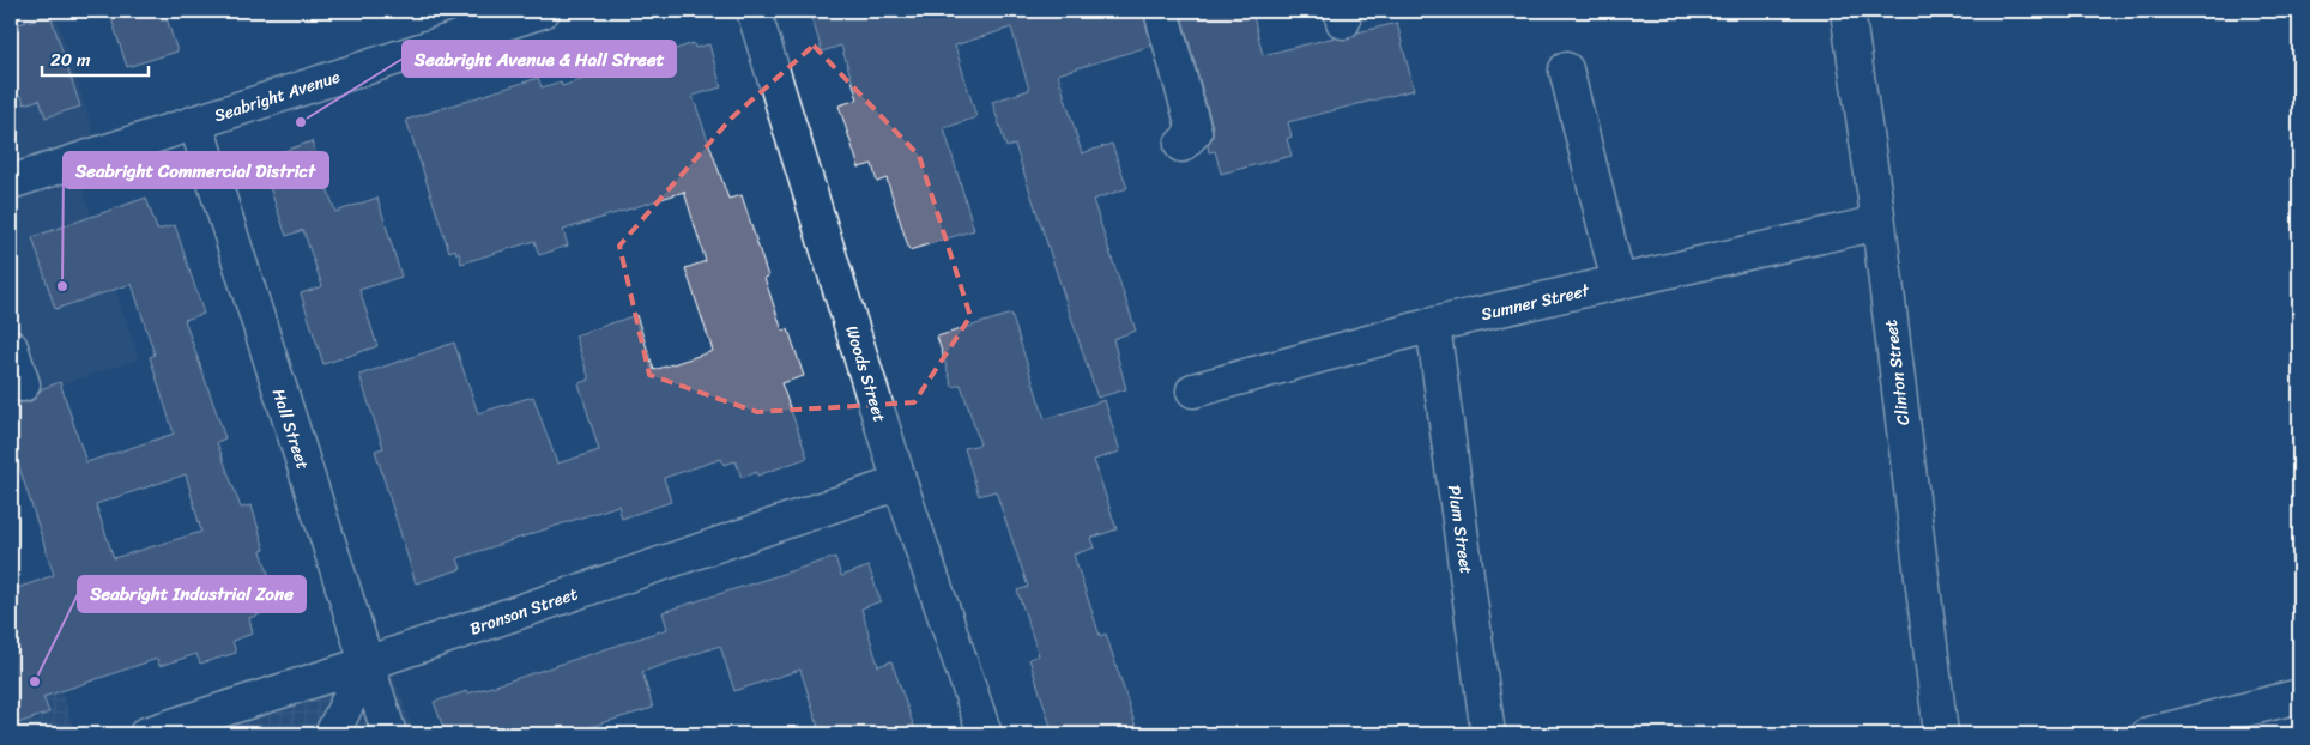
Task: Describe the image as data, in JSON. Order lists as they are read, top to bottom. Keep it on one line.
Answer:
{"streets":{"street":["Seabright Avenue","Sumner Street","Clinton Street","Woods Street","Hall Street","Plum Street","Bronson Street"]},"crossings":[["Seabright Avenue","Hall Street"],["Sumner Street","Clinton Street"],["Sumner Street","Plum Street"],["Woods Street","Bronson Street"],["Hall Street","Bronson Street"]],"places":["Seabright Avenue & Hall Street","Seabright Commercial District","Seabright Industrial Zone"],"scale_bar":"20 m"}
